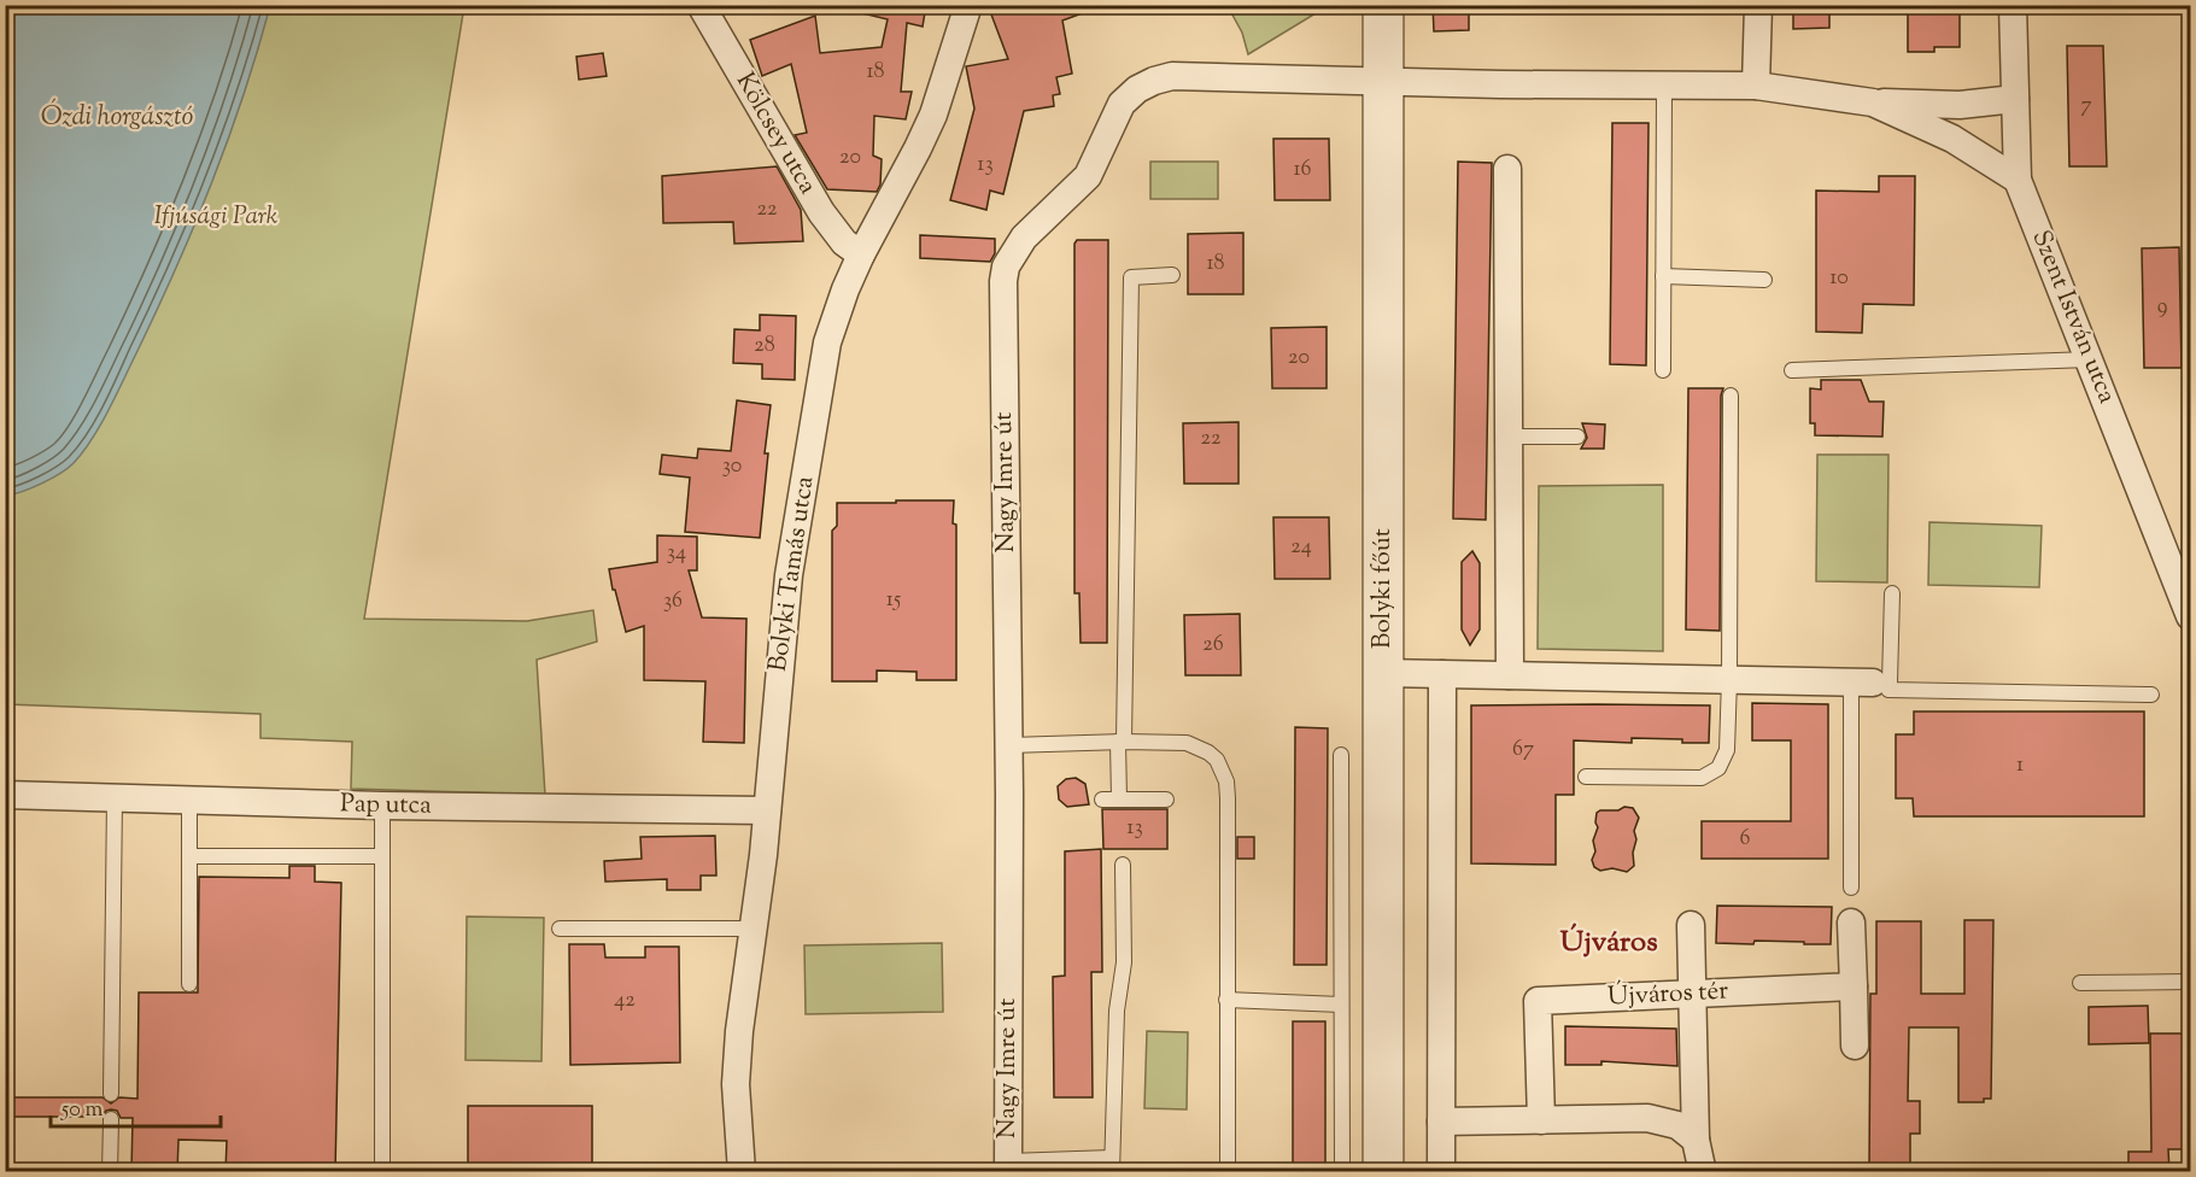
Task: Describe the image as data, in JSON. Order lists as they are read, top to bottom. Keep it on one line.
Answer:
{"streets":{"main road":["Bolyki főút"],"street":["Kölcsey utca","Szent István utca","Nagy Imre út","Bolyki Tamás utca","Pap utca","Újváros tér"]},"crossings":[["Kölcsey utca","Bolyki Tamás utca"],["Nagy Imre út","Bolyki főút"],["Bolyki Tamás utca","Pap utca"]],"districts":["Újváros"],"water":["Ózdi horgásztó"],"parks":["Ifjúsági Park"],"house_numbers":["18","7","20","13","16","22","18","10","9","28","20","22","30","24","34","15","36","26","67","1","13","6","42"],"scale_bar":"50 m"}
